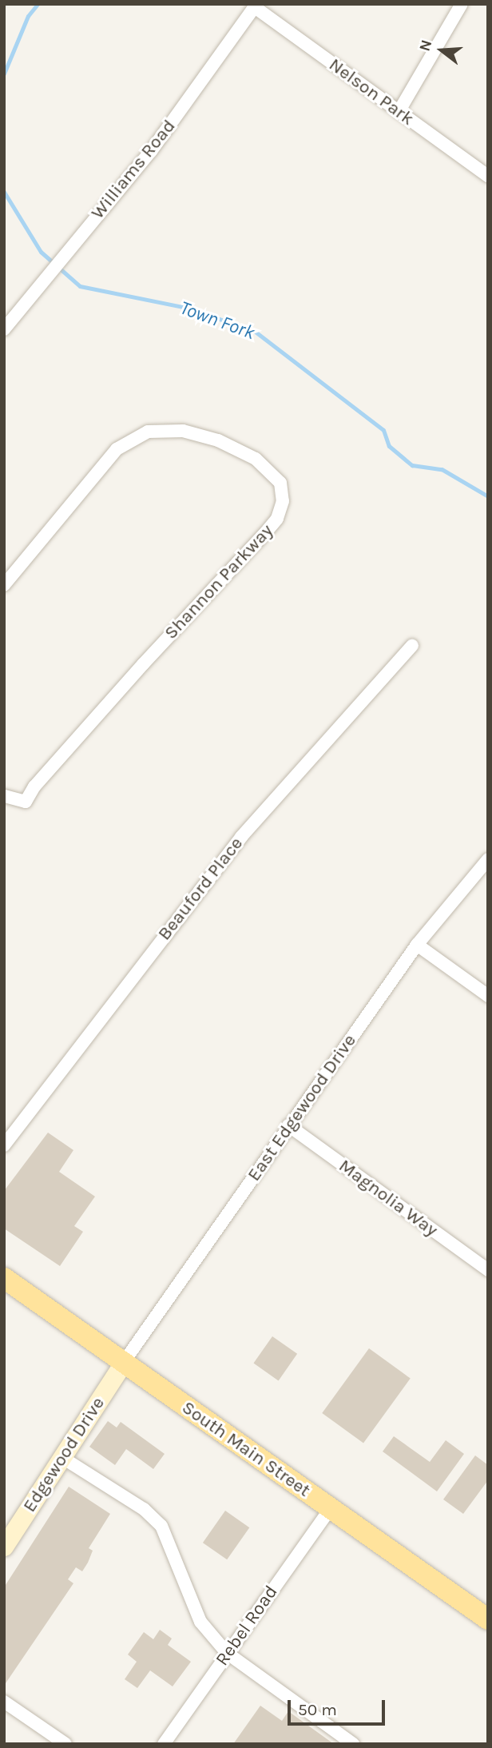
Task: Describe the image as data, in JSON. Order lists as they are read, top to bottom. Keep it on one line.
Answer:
{"streets":{"main road":["South Main Street"],"street":["Nelson Park","Williams Road","Shannon Parkway","Beauford Place","East Edgewood Drive","Magnolia Way","Edgewood Drive","Rebel Road"]},"crossings":[["Nelson Park","Williams Road"],["East Edgewood Drive","Magnolia Way"],["East Edgewood Drive","South Main Street"],["East Edgewood Drive","Edgewood Drive"],["South Main Street","Edgewood Drive"],["South Main Street","Rebel Road"]],"water":["Town Fork"],"scale_bar":"50 m","north":"left"}
